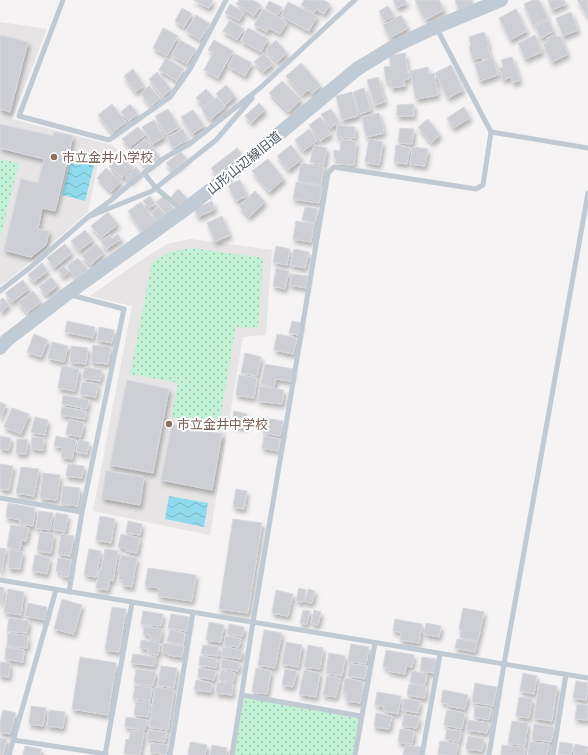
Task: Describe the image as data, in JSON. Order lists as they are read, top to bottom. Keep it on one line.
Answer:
{"streets":{"street":["山形山辺線旧道"]},"places":["市立金井小学校","市立金井中学校"]}
